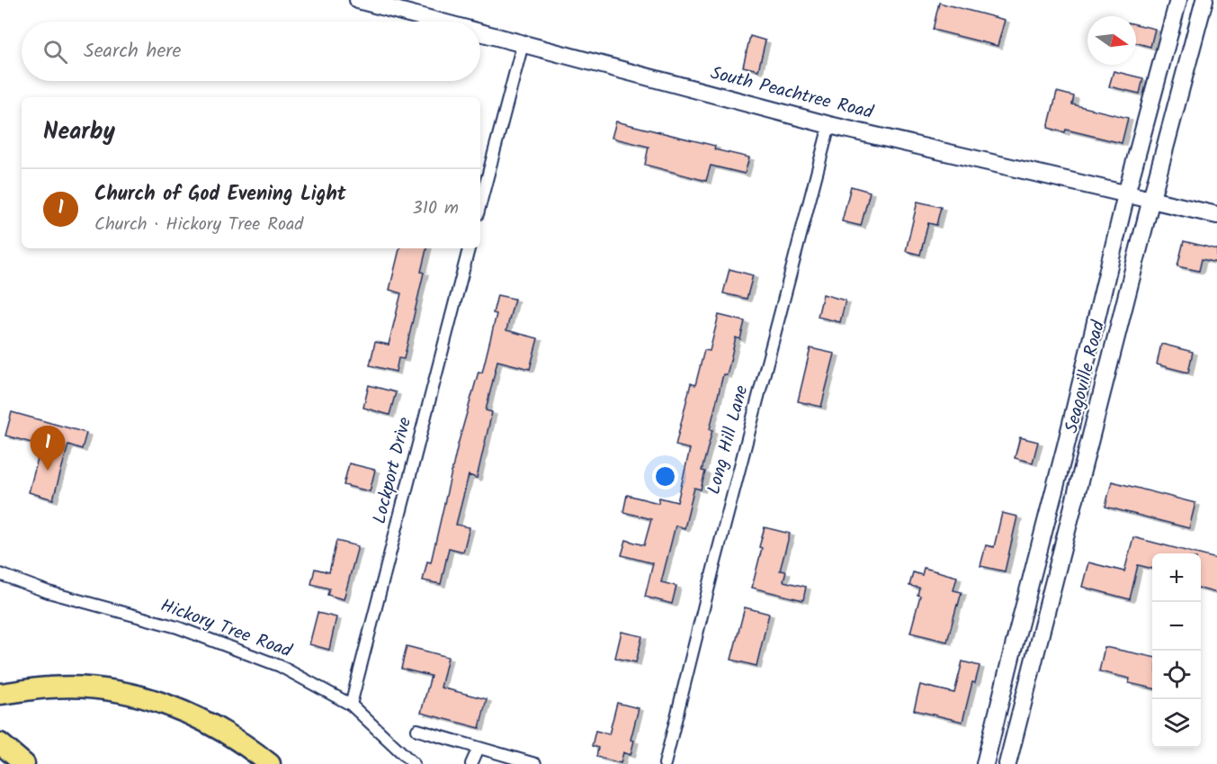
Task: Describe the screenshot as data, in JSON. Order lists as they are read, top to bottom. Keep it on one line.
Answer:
{"streets":{"main road":["South Peachtree Road","Seagoville Road"],"street":["Long Hill Lane","Lockport Drive","Hickory Tree Road"]},"crossings":[["South Peachtree Road","Seagoville Road"],["South Peachtree Road","Long Hill Lane"],["Lockport Drive","Hickory Tree Road"]],"north":"right","page":{"search":"Search here","heading":"Nearby","list":[{"mark":"1","name":"Church of God Evening Light","note":"Church · Hickory Tree Road","value":"310 m"}],"pins":"1","map_buttons":["+","−"]}}
